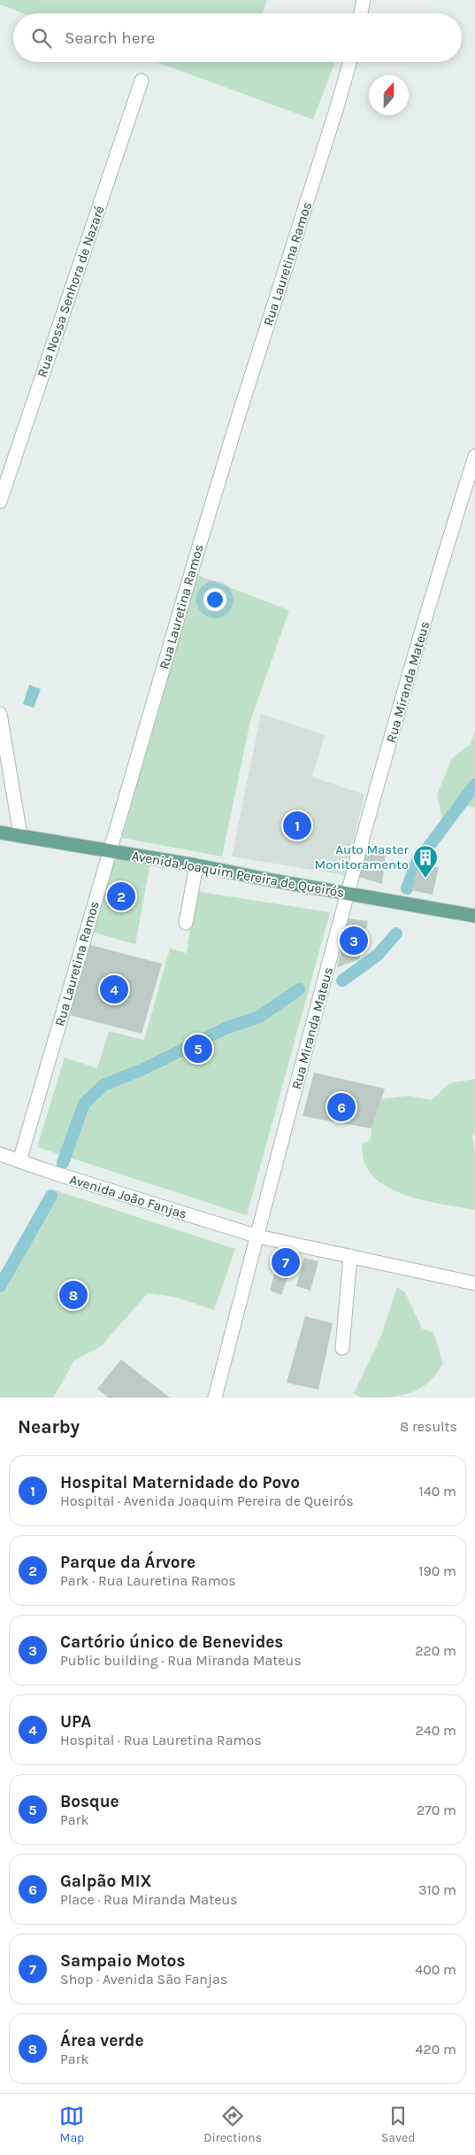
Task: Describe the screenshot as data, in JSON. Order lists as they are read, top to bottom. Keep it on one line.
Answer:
{"streets":{"main road":["Avenida Joaquim Pereira de Queirós"],"street":["Rua Lauretina Ramos","Rua Nossa Senhora de Nazaré","Rua Miranda Mateus","Avenida João Fanjas"]},"crossings":[["Rua Lauretina Ramos","Avenida Joaquim Pereira de Queirós"],["Rua Lauretina Ramos","Avenida João Fanjas"],["Rua Miranda Mateus","Avenida Joaquim Pereira de Queirós"],["Rua Miranda Mateus","Avenida João Fanjas"]],"places":{"building":["Auto Master Monitoramento"]},"north":"top","page":{"search":"Search here","pins":["1","2","3","4","5","6","7","8"],"heading":["Nearby","8 results"],"list":[{"mark":"1","name":"Hospital Maternidade do Povo","note":"Hospital · Avenida Joaquim Pereira de Queirós","value":"140 m"},{"mark":"2","name":"Parque da Árvore","note":"Park · Rua Lauretina Ramos","value":"190 m"},{"mark":"3","name":"Cartório único de Benevides","note":"Public building · Rua Miranda Mateus","value":"220 m"},{"mark":"4","name":"UPA","note":"Hospital · Rua Lauretina Ramos","value":"240 m"},{"mark":"5","name":"Bosque","note":"Park","value":"270 m"},{"mark":"6","name":"Galpão MIX","note":"Place · Rua Miranda Mateus","value":"310 m"},{"mark":"7","name":"Sampaio Motos","note":"Shop · Avenida São Fanjas","value":"400 m"},{"mark":"8","name":"Área verde","note":"Park","value":"420 m"}],"nav":["Map","Directions","Saved"]}}
